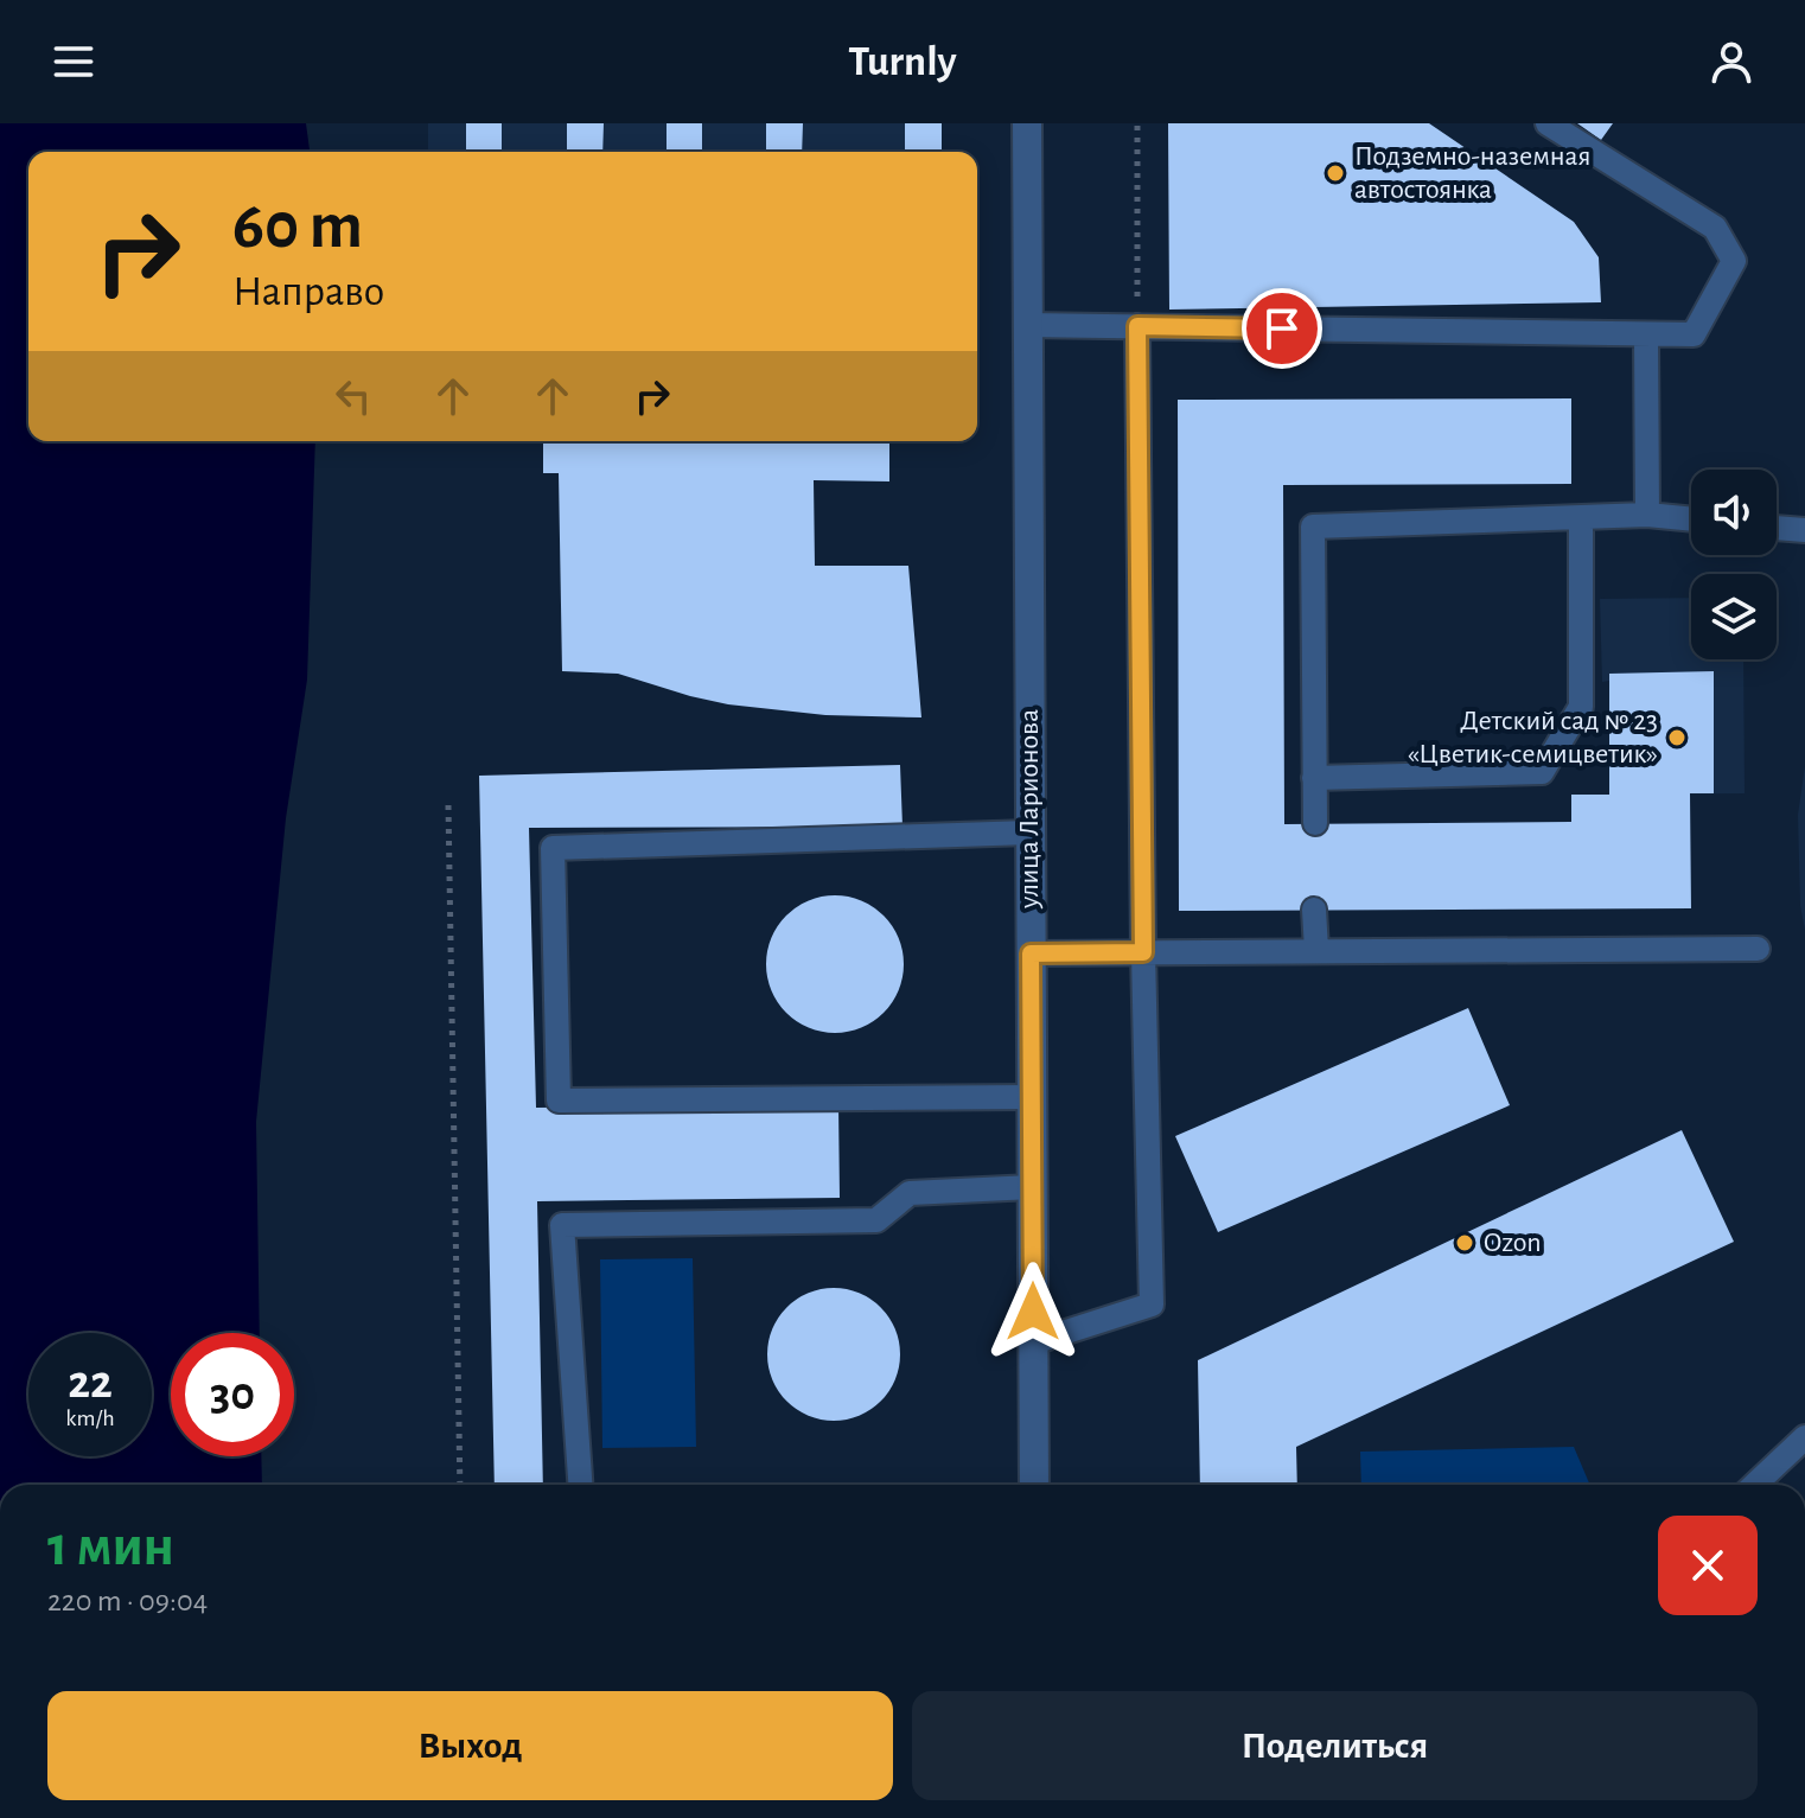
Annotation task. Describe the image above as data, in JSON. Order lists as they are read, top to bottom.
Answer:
{
  "streets": {
    "street": ["улица Ларионова"]
  },
  "places": ["Подземно-наземная автостоянка", "Детский сад № 23 «Цветик-семицветик»", "Ozon"],
  "page": {
    "header": "Turnly",
    "turn": ["60 m", "Направо"],
    "speed": "22 km/h",
    "limit": "30",
    "heading": ["1 мин", "220 m · 09:04"],
    "buttons": ["Выход", "Поделиться"]
  }
}
